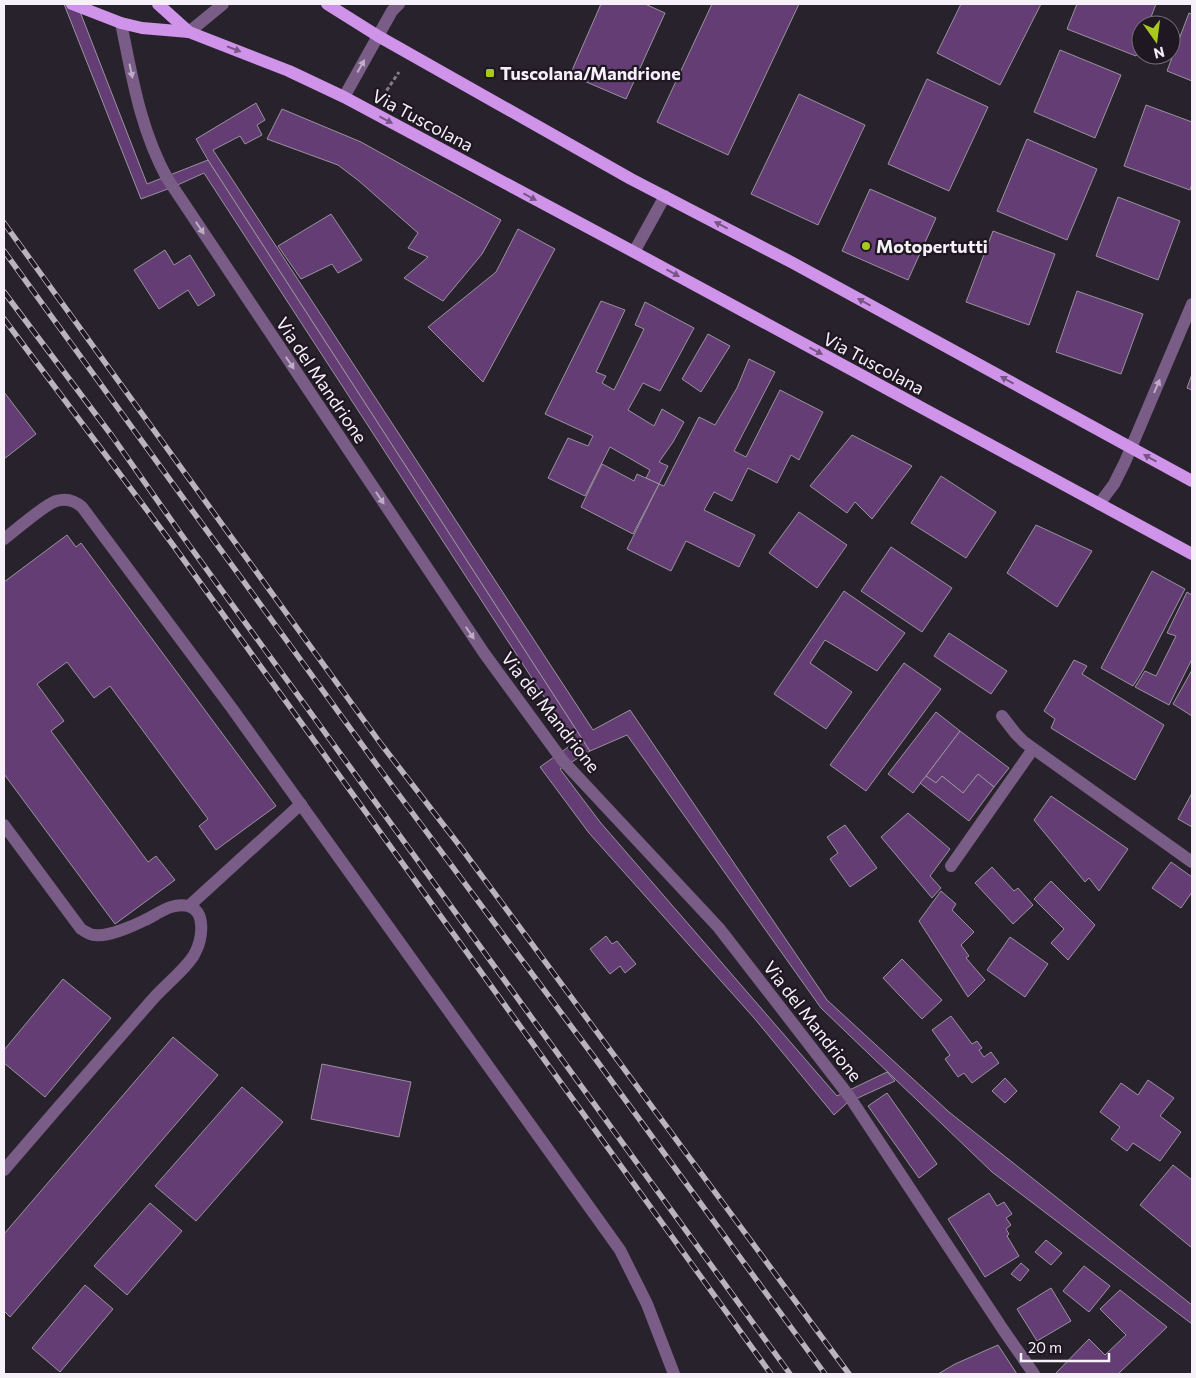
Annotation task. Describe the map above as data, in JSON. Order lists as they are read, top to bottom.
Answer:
{
  "streets": {
    "main road": ["Via Tuscolana"],
    "street": ["Via del Mandrione"]
  },
  "crossings": [
    ["Via Tuscolana", "Via del Mandrione"]
  ],
  "one_way": ["Via del Mandrione"],
  "places": {
    "transit": ["Tuscolana/Mandrione"],
    "other": ["Motopertutti"]
  },
  "scale_bar": "20 m",
  "north": "bottom"
}
